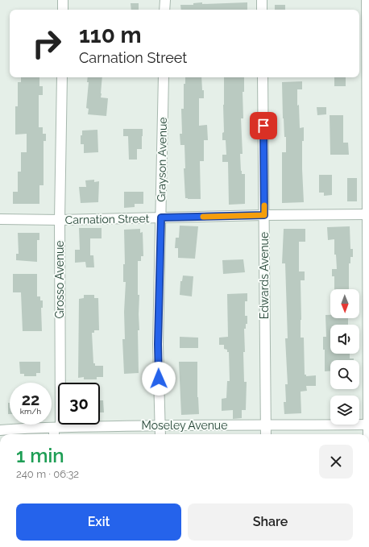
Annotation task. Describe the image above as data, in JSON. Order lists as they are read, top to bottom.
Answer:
{
  "streets": {
    "street": [
      "Grayson Avenue",
      "Carnation Street",
      "Edwards Avenue",
      "Grosso Avenue",
      "Moseley Avenue"
    ]
  },
  "crossings": [
    ["Grayson Avenue", "Carnation Street"],
    ["Grayson Avenue", "Moseley Avenue"],
    ["Carnation Street", "Edwards Avenue"],
    ["Carnation Street", "Grosso Avenue"],
    ["Edwards Avenue", "Moseley Avenue"],
    ["Grosso Avenue", "Moseley Avenue"]
  ],
  "north": "bottom",
  "page": {
    "turn": ["110 m", "Carnation Street"],
    "speed": "22 km/h",
    "limit": "30",
    "heading": ["1 min", "240 m · 06:32"],
    "buttons": ["Exit", "Share"]
  }
}
